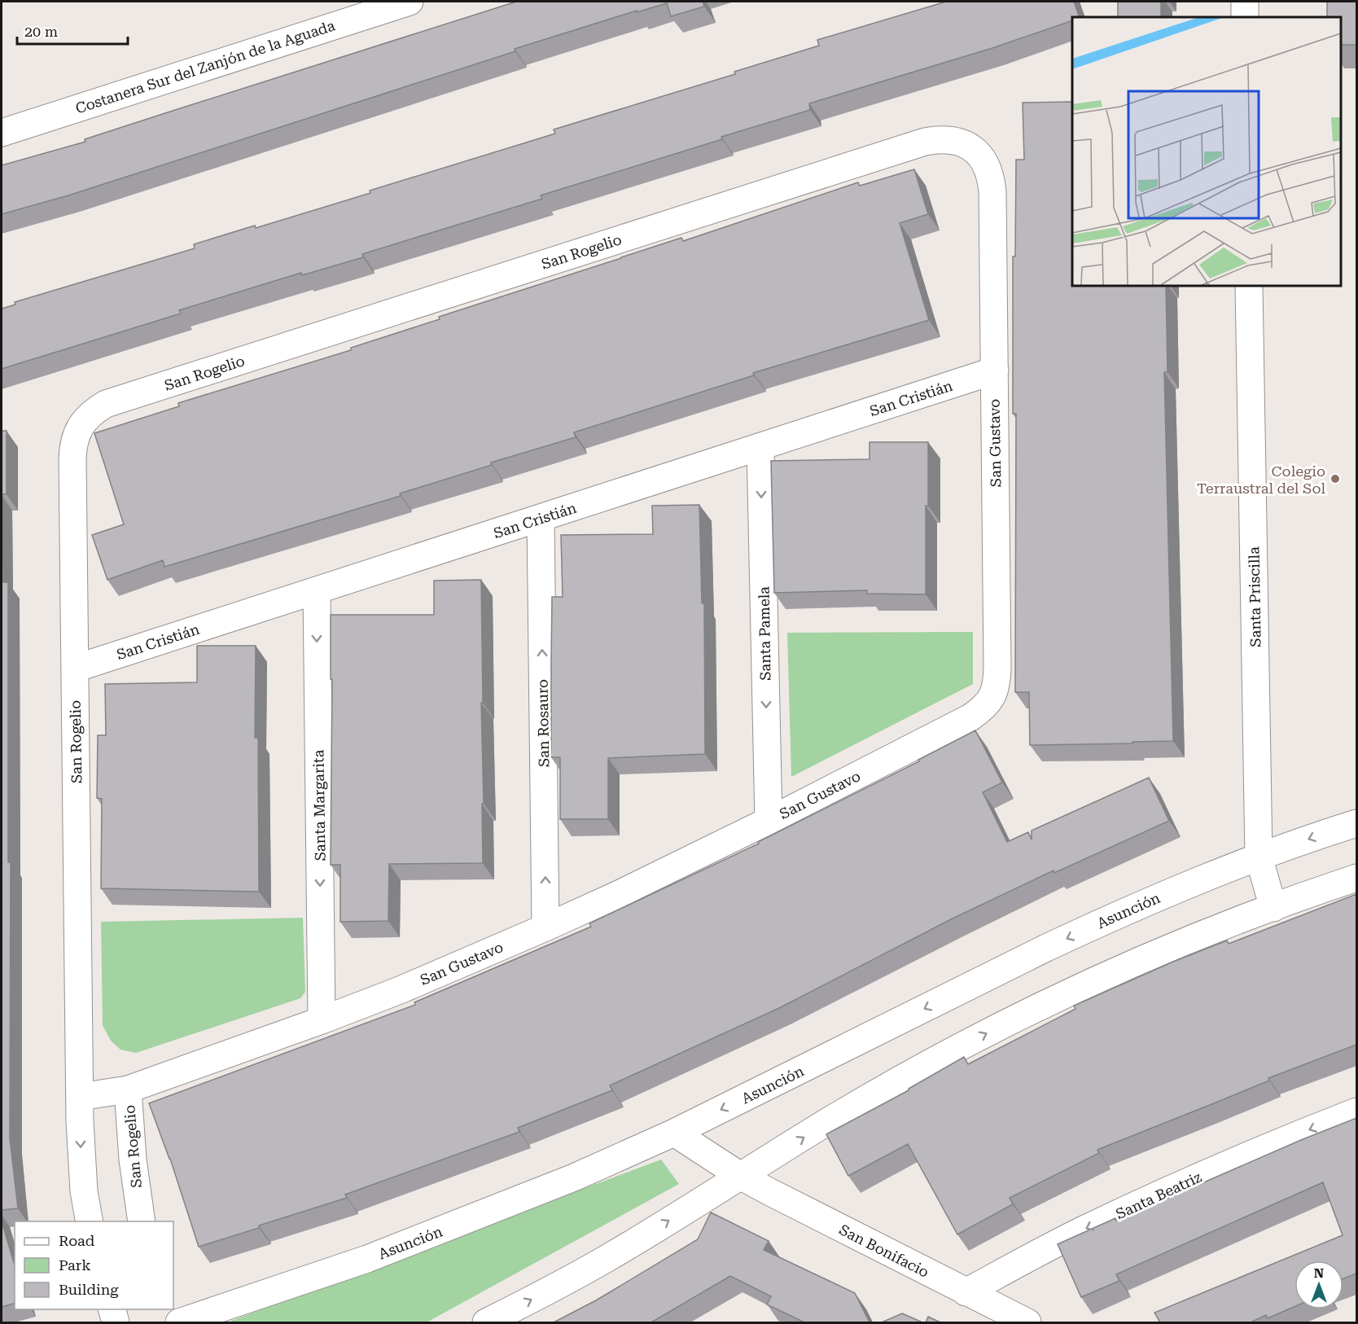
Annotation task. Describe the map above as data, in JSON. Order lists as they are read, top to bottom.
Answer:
{
  "streets": {
    "street": [
      "Costanera Sur del Zanjón de la Aguada",
      "San Rogelio",
      "San Cristián",
      "San Gustavo",
      "Santa Priscilla",
      "Santa Pamela",
      "San Rosauro",
      "Santa Margarita",
      "Asunción",
      "Santa Beatriz",
      "San Bonifacio"
    ]
  },
  "crossings": [
    ["San Rogelio", "San Cristián"],
    ["San Rogelio", "San Gustavo"],
    ["San Cristián", "San Gustavo"],
    ["San Cristián", "Santa Pamela"],
    ["San Cristián", "San Rosauro"],
    ["San Cristián", "Santa Margarita"],
    ["San Gustavo", "Santa Pamela"],
    ["San Gustavo", "San Rosauro"],
    ["San Gustavo", "Santa Margarita"],
    ["Santa Priscilla", "Asunción"],
    ["Asunción", "San Bonifacio"],
    ["Santa Beatriz", "San Bonifacio"]
  ],
  "one_way": ["Santa Pamela", "San Rosauro", "Santa Margarita"],
  "places": ["Colegio Terraustral del Sol"],
  "legend": ["Road", "Park", "Building"],
  "scale_bar": "20 m",
  "north": "top"
}
